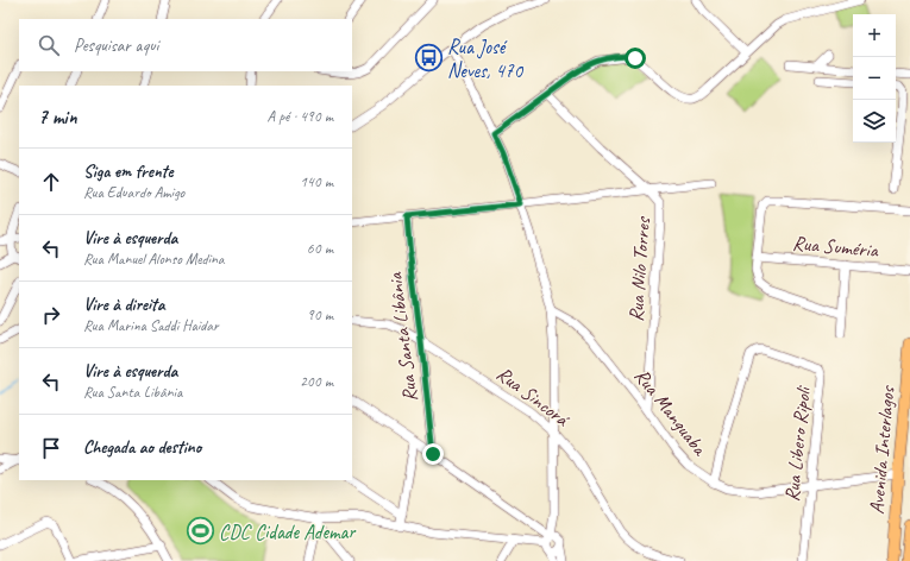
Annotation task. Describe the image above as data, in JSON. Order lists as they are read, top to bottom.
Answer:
{
  "streets": {
    "main road": ["Avenida Interlagos"],
    "street": [
      "Rua Suméria",
      "Rua Nilo Torres",
      "Rua Santa Libânia",
      "Rua Sincorá",
      "Rua Manguaba",
      "Rua Libero Ripoli"
    ]
  },
  "crossings": [
    ["Rua Nilo Torres", "Rua Manguaba"],
    ["Rua Santa Libânia", "Rua Sincorá"],
    ["Rua Manguaba", "Rua Libero Ripoli"],
    ["Rua Manguaba", "Avenida Interlagos"]
  ],
  "places": {
    "bus stop": ["Rua José Neves, 470"],
    "sports": ["CDC Cidade Ademar"]
  },
  "page": {
    "map_buttons": ["+", "−"],
    "search": "Pesquisar aqui",
    "heading": ["7 min", "A pé · 490 m"],
    "list": [
      ["Siga em frente", "Rua Eduardo Amigo", "140 m"],
      ["Vire à esquerda", "Rua Manuel Alonso Medina", "60 m"],
      ["Vire à direita", "Rua Marina Saddi Haidar", "90 m"],
      ["Vire à esquerda", "Rua Santa Libânia", "200 m"],
      "Chegada ao destino"
    ]
  }
}
